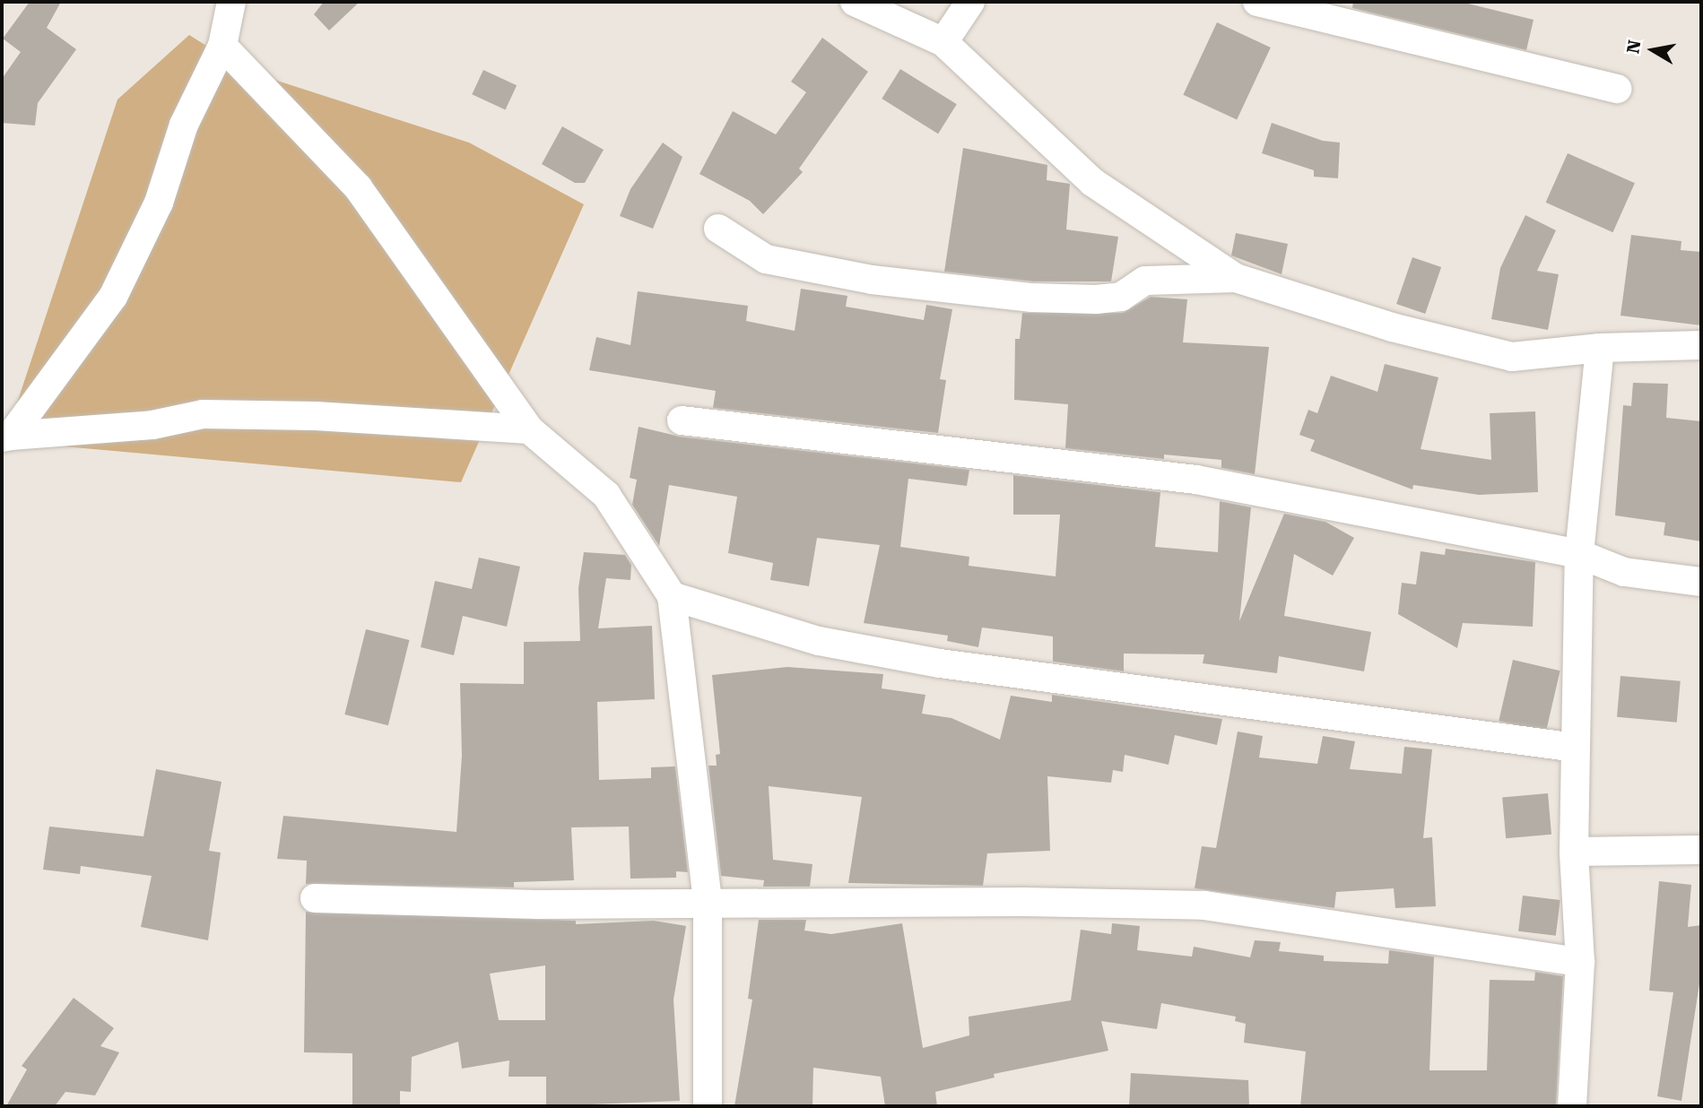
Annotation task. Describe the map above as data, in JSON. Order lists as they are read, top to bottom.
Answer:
{
  "north": "left"
}
